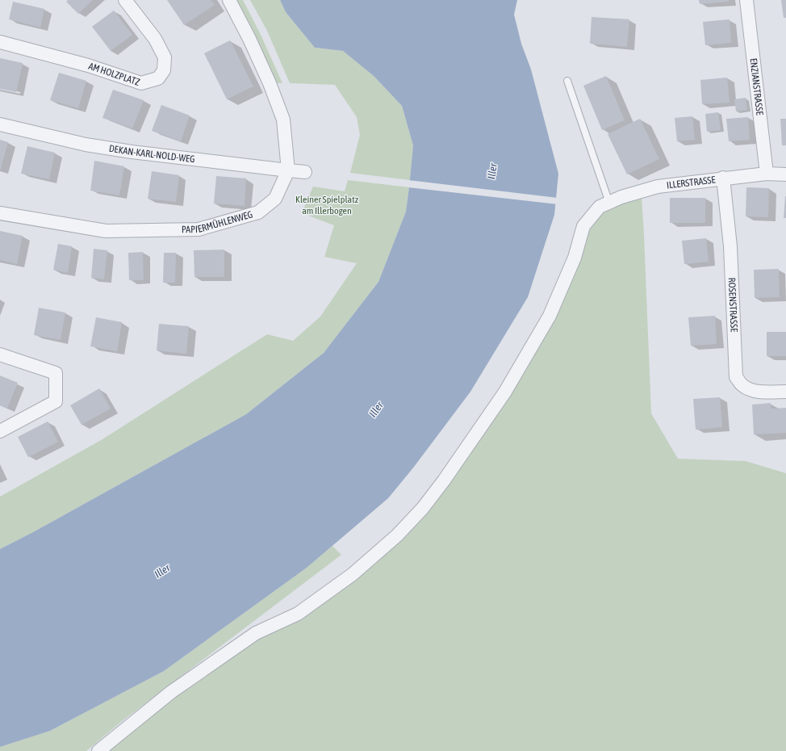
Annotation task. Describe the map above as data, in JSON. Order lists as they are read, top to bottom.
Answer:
{
  "streets": {
    "street": [
      "AM HOLZPLATZ",
      "ENZIANSTRASSE",
      "DEKAN-KARL-NOLD-WEG",
      "ILLERSTRASSE",
      "PAPIERMÜHLENWEG",
      "ROSENSTRASSE"
    ]
  },
  "crossings": [
    ["ENZIANSTRASSE", "ILLERSTRASSE"],
    ["DEKAN-KARL-NOLD-WEG", "PAPIERMÜHLENWEG"],
    ["ILLERSTRASSE", "ROSENSTRASSE"]
  ],
  "water": ["Iller"],
  "parks": ["Kleiner Spielplatz am Illerbogen"]
}
